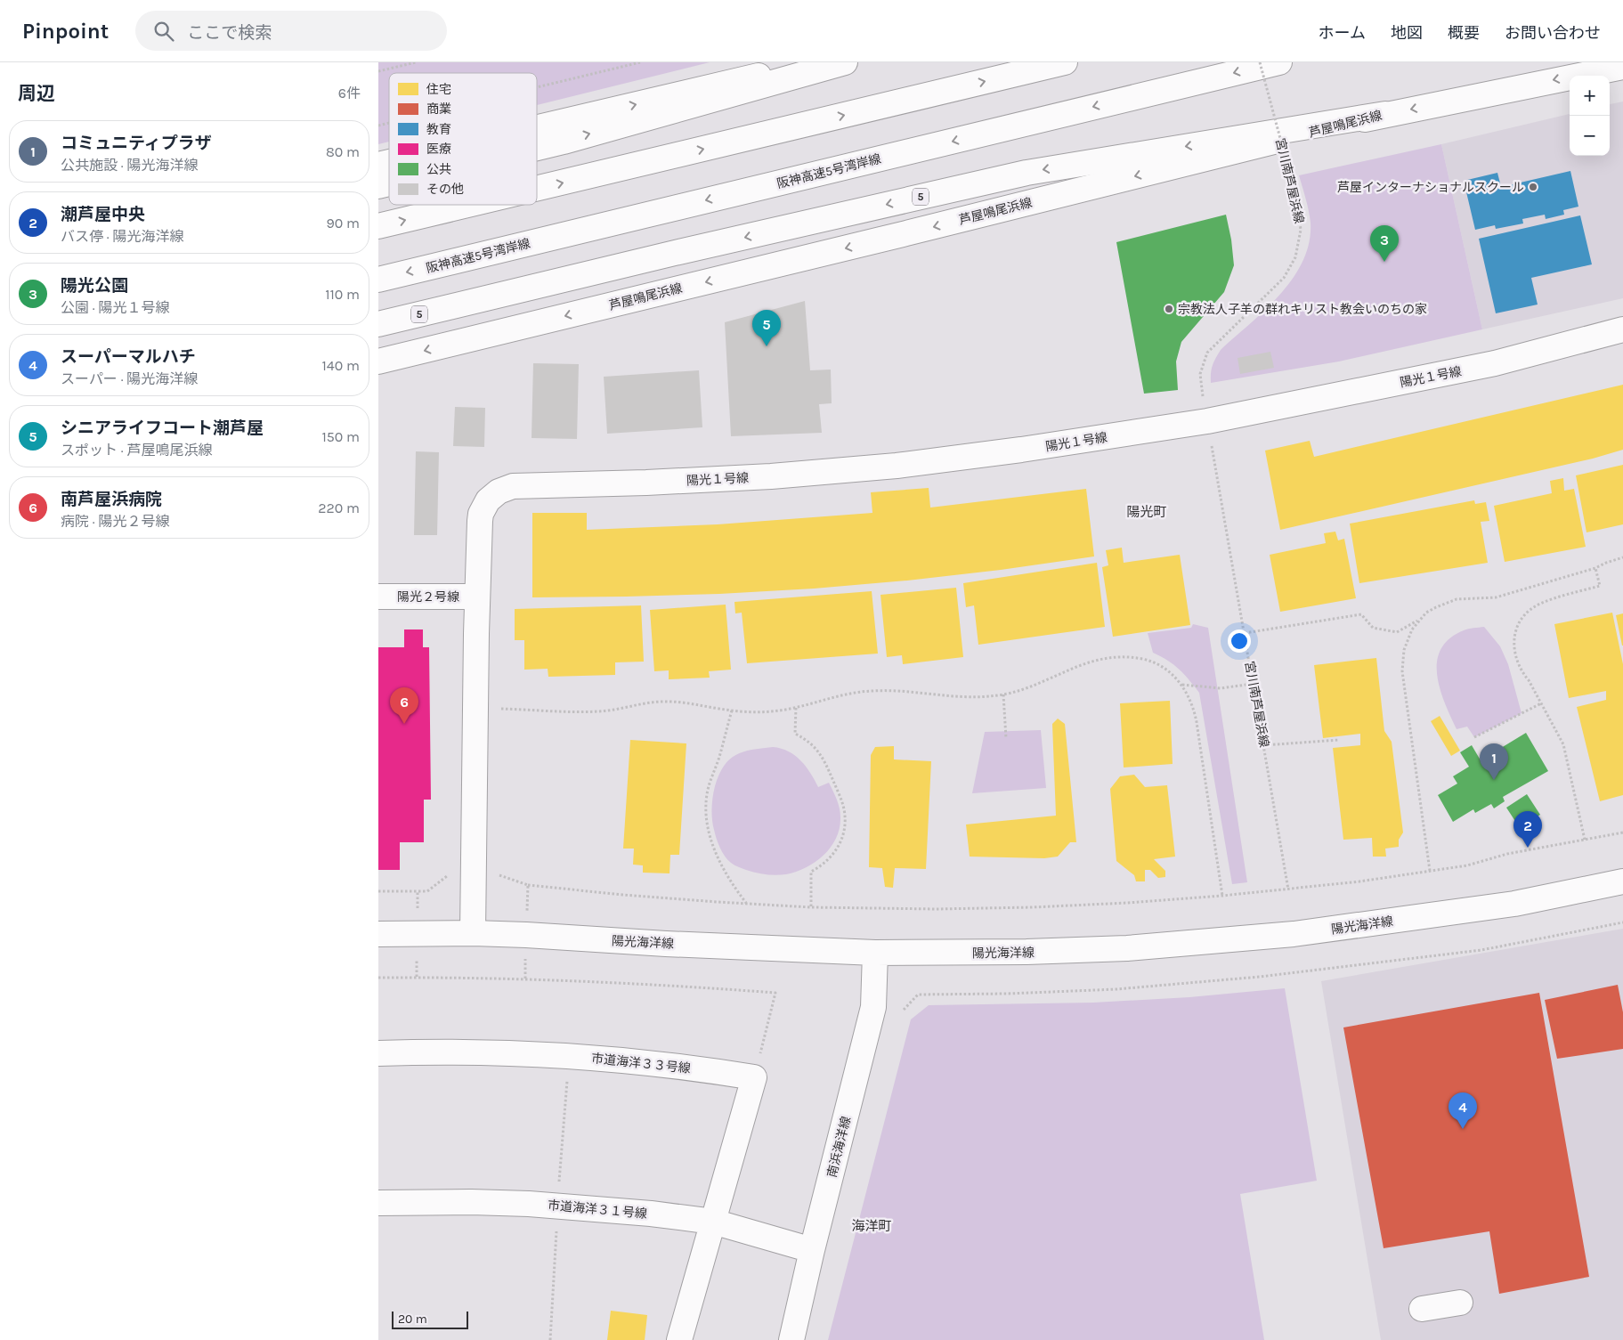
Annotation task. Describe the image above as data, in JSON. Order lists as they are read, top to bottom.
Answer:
{
  "streets": {
    "main road": [
      "芦屋鳴尾浜線",
      "阪神高速5号湾岸線",
      "5",
      "陽光１号線",
      "陽光２号線",
      "陽光海洋線",
      "市道海洋３３号線",
      "南浜海洋線",
      "市道海洋３１号線"
    ],
    "path": ["宮川南芦屋浜線"]
  },
  "crossings": [
    ["芦屋鳴尾浜線", "5"],
    ["陽光１号線", "陽光２号線"],
    ["陽光１号線", "陽光海洋線"],
    ["陽光海洋線", "南浜海洋線"],
    ["南浜海洋線", "市道海洋３１号線"]
  ],
  "districts": ["陽光町", "海洋町"],
  "places": ["芦屋インターナショナルスクール", "宗教法人子羊の群れキリスト教会いのちの家"],
  "legend": [
    "住宅",
    "商業",
    "教育",
    "医療",
    "公共",
    "その他"
  ],
  "scale_bar": "20 m",
  "page": {
    "header": "Pinpoint",
    "search": "ここで検索",
    "nav": [
      "ホーム",
      "地図",
      "概要",
      "お問い合わせ"
    ],
    "heading": ["周辺", "6件"],
    "map_buttons": ["+", "−"],
    "list": [
      {
        "mark": "1",
        "name": "コミュニティプラザ",
        "note": "公共施設 · 陽光海洋線",
        "value": "80 m"
      },
      {
        "mark": "2",
        "name": "潮芦屋中央",
        "note": "バス停 · 陽光海洋線",
        "value": "90 m"
      },
      {
        "mark": "3",
        "name": "陽光公園",
        "note": "公園 · 陽光１号線",
        "value": "110 m"
      },
      {
        "mark": "4",
        "name": "スーパーマルハチ",
        "note": "スーパー · 陽光海洋線",
        "value": "140 m"
      },
      {
        "mark": "5",
        "name": "シニアライフコート潮芦屋",
        "note": "スポット · 芦屋鳴尾浜線",
        "value": "150 m"
      },
      {
        "mark": "6",
        "name": "南芦屋浜病院",
        "note": "病院 · 陽光２号線",
        "value": "220 m"
      }
    ],
    "pins": [
      "3",
      "5",
      "6",
      "1",
      "2",
      "4"
    ],
    "scale": "20 m"
  }
}
